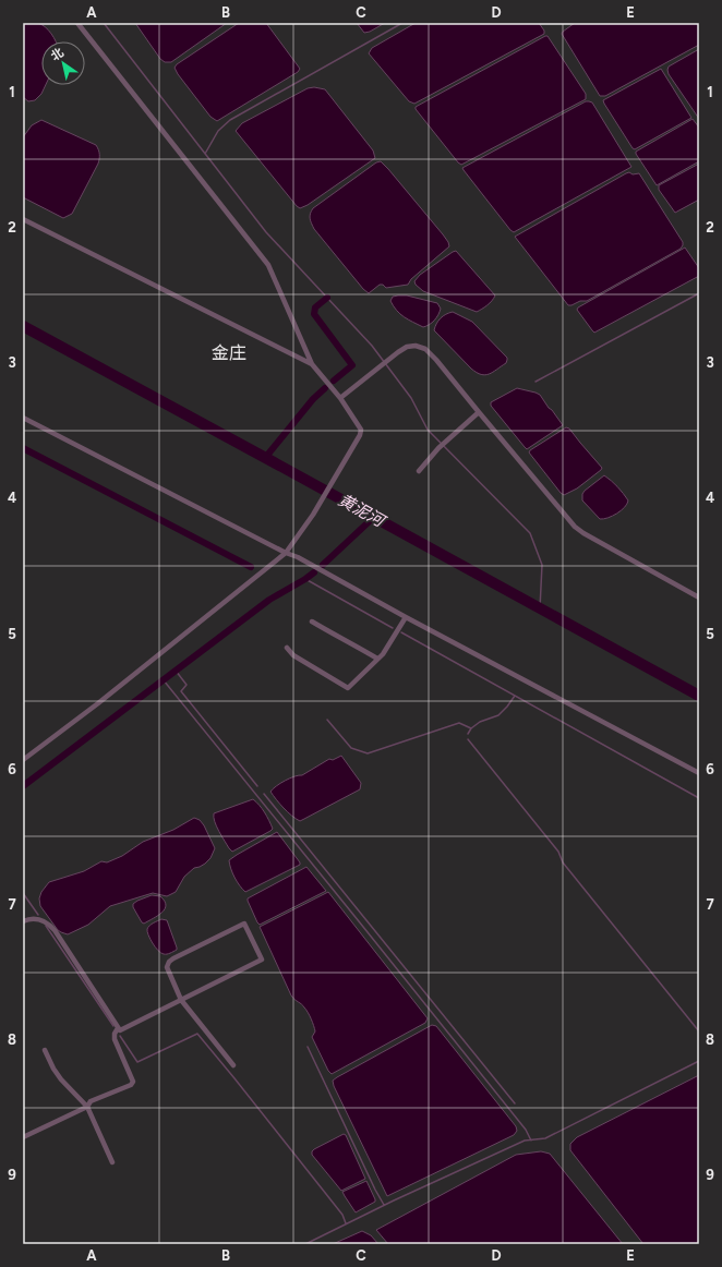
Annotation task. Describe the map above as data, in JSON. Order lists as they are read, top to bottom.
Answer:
{
  "districts": ["金庄"],
  "water": ["黄泥河"],
  "north": "top left",
  "grid": {
    "columns": [
      "A",
      "B",
      "C",
      "D",
      "E"
    ],
    "rows": [
      "1",
      "2",
      "3",
      "4",
      "5",
      "6",
      "7",
      "8",
      "9"
    ]
  }
}
